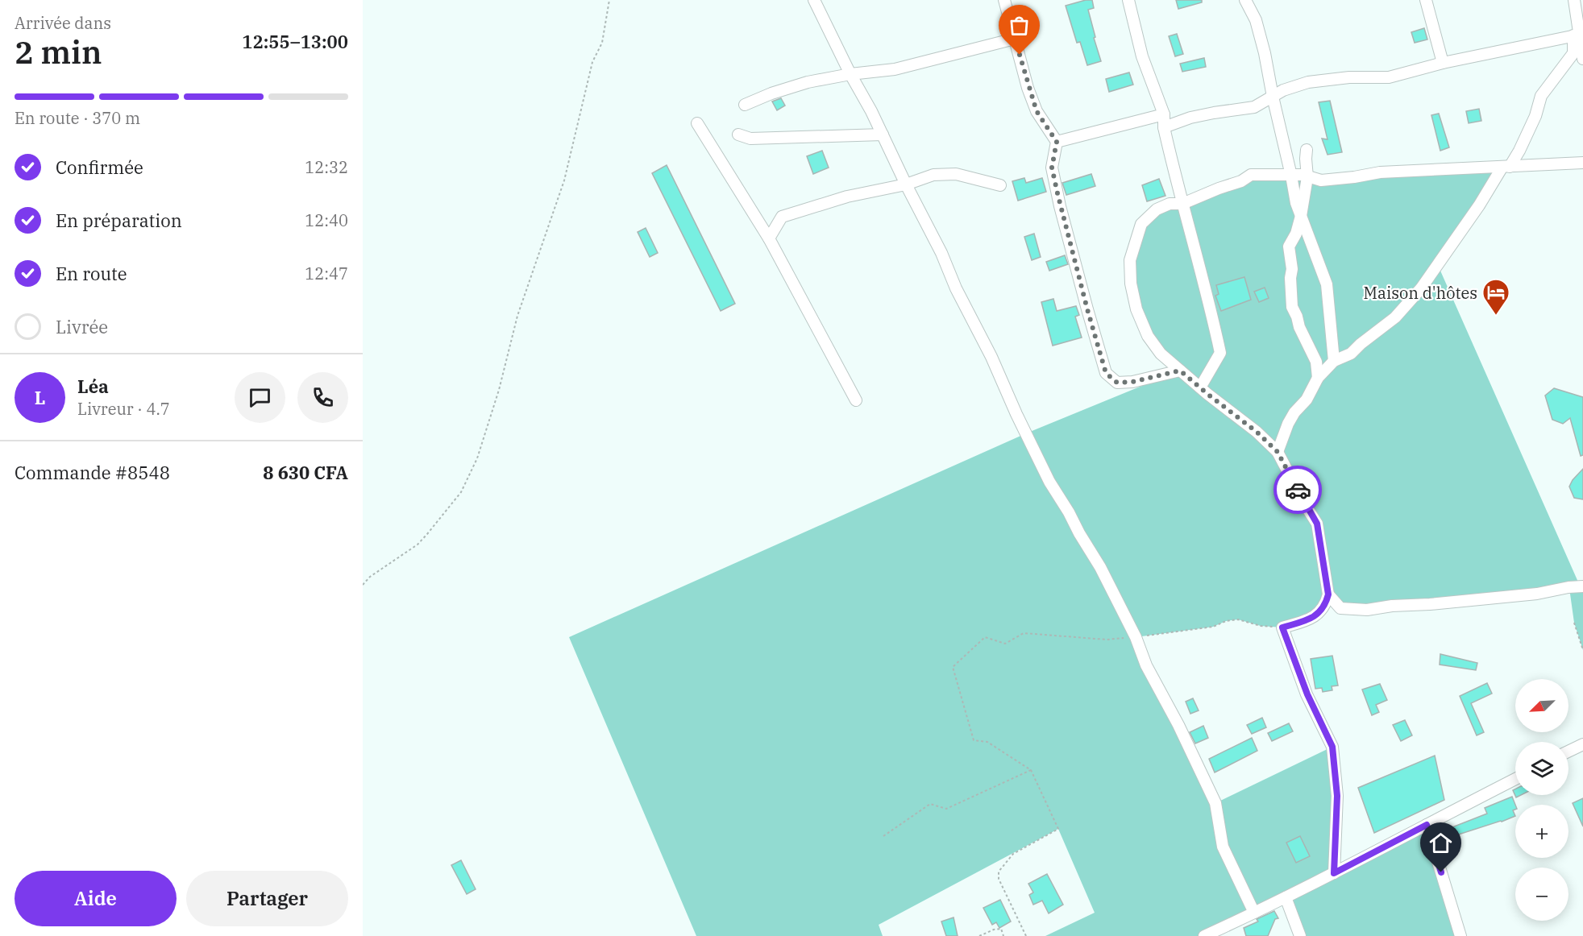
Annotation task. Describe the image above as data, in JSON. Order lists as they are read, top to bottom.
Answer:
{
  "places": {
    "hotel": ["Maison d'hôtes"]
  },
  "north": "bottom left",
  "page": {
    "heading": ["2 min", "Arrivée dans", "12:55–13:00"],
    "panel": [
      "Léa",
      "Livreur · 4.7",
      "Commande #8548",
      "8 630 CFA"
    ],
    "bar": "En route · 370 m",
    "list": [
      ["Confirmée", "12:32"],
      ["En préparation", "12:40"],
      ["En route", "12:47"],
      "Livrée"
    ],
    "round": "L",
    "map_buttons": ["+", "−"],
    "buttons": ["Aide", "Partager"]
  }
}
